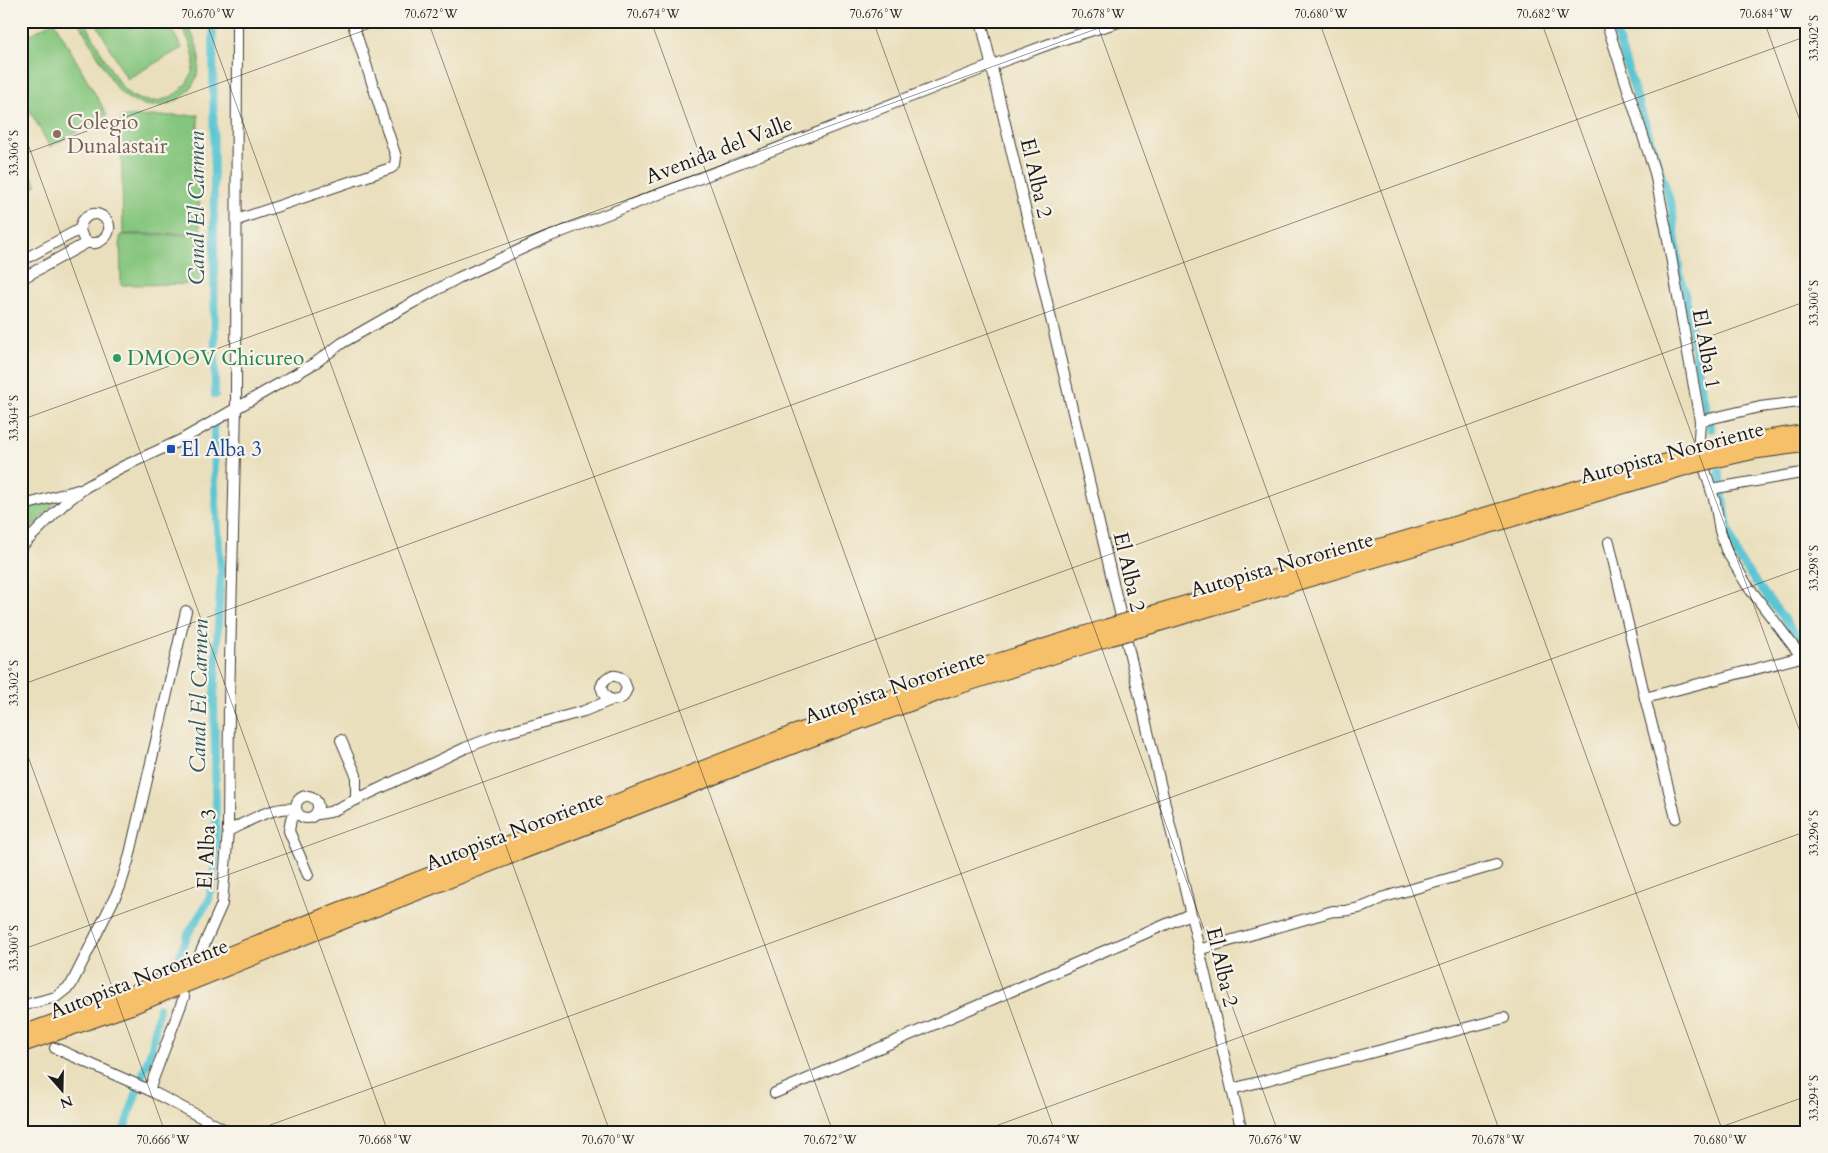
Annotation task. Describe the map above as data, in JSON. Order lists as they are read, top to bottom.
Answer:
{
  "streets": {
    "highway": ["Autopista Nororiente"],
    "street": [
      "Avenida del Valle",
      "El Alba 2",
      "El Alba 1",
      "El Alba 3"
    ]
  },
  "crossings": [
    ["Avenida del Valle", "El Alba 2"],
    ["Avenida del Valle", "El Alba 3"]
  ],
  "water": ["Canal El Carmen"],
  "places": {
    "other": ["Colegio Dunalastair", "DMOOV Chicureo"],
    "transit": ["El Alba 3"]
  },
  "north": "bottom",
  "coordinates": [
    "70.670°W",
    "70.672°W",
    "70.674°W",
    "70.676°W",
    "70.678°W",
    "70.680°W",
    "70.682°W",
    "70.684°W",
    "33.302°S",
    "33.306°S",
    "33.300°S",
    "33.304°S",
    "33.298°S",
    "33.296°S",
    "33.294°S",
    "70.666°W",
    "70.668°W"
  ]
}
